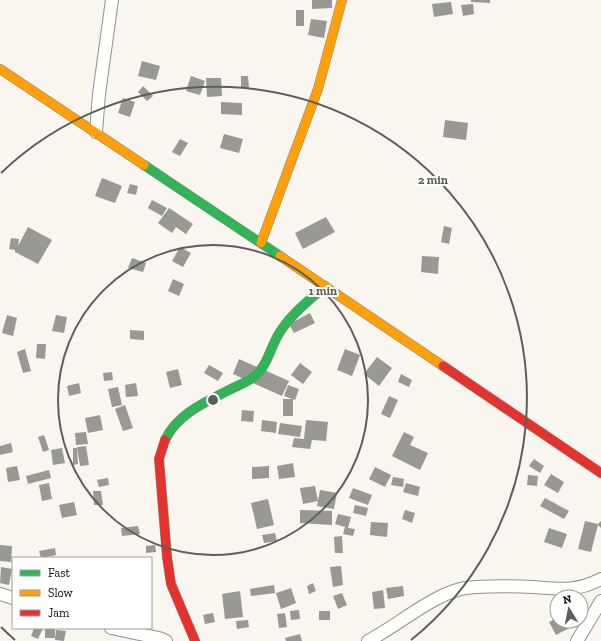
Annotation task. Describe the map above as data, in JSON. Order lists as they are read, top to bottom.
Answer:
{
  "legend": ["Fast", "Slow", "Jam"],
  "north": "top",
  "rings": ["2 min", "1 min"]
}
